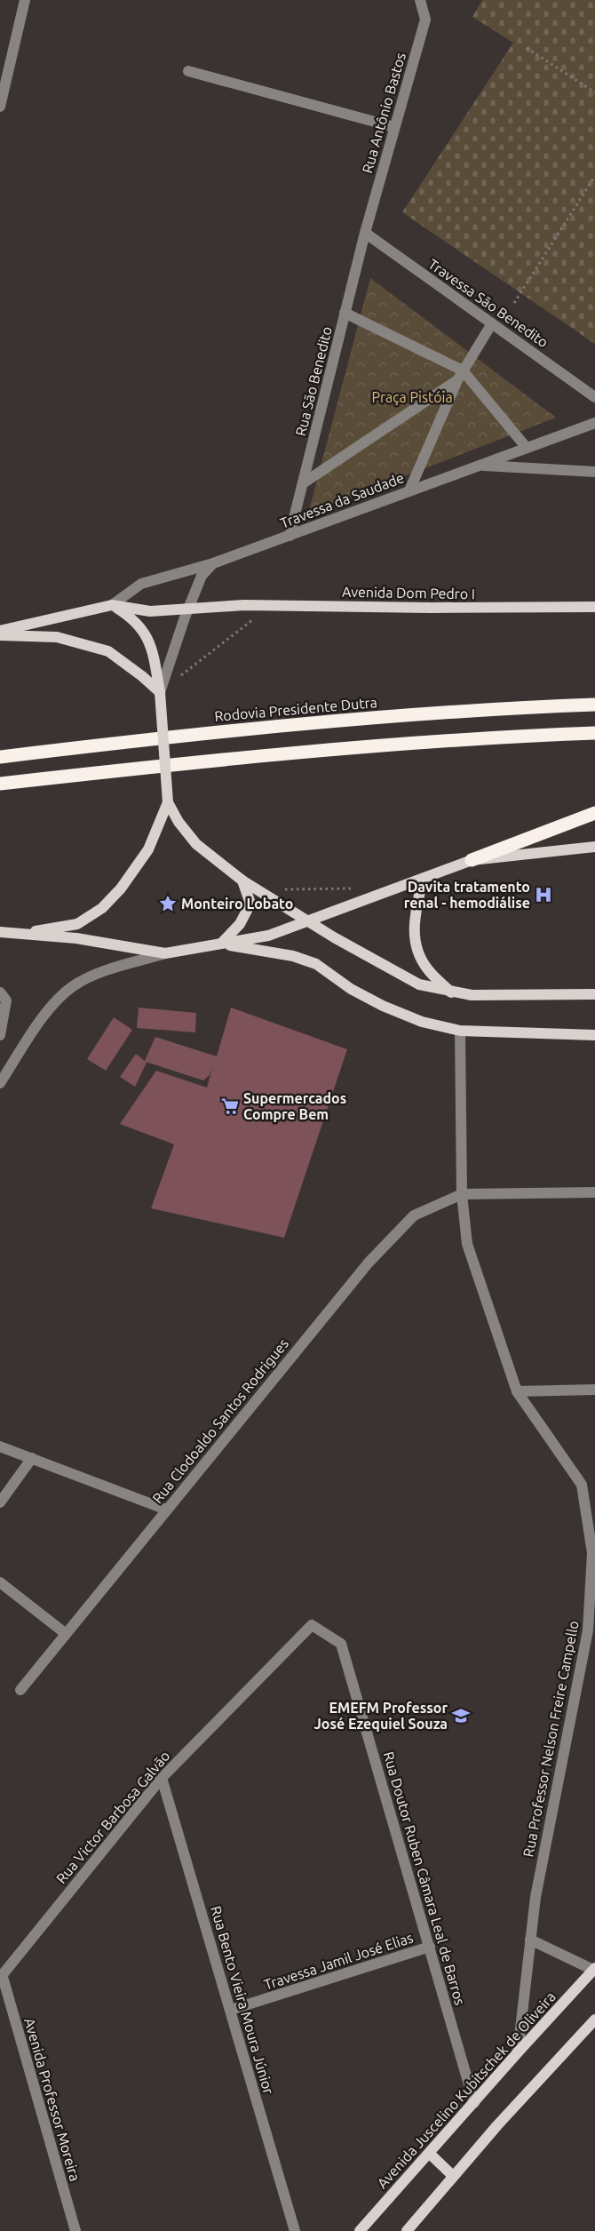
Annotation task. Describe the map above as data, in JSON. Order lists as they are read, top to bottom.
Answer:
{
  "streets": {
    "highway": ["Rodovia Presidente Dutra"],
    "main road": ["Avenida Dom Pedro I", "Avenida Juscelino Kubitschek de Oliveira"],
    "street": [
      "Rua Antônio Bastos",
      "Travessa São Benedito",
      "Rua São Benedito",
      "Travessa da Saudade",
      "Rua Clodoaldo Santos Rodrigues",
      "Rua Professor Nelson Freire Campello",
      "Rua Victor Barbosa Galvão",
      "Rua Doutor Ruben Câmara Leal de Barros",
      "Travessa Jamil José Elias",
      "Rua Bento Vieira Moura Júnior",
      "Avenida Professor Moreira"
    ]
  },
  "crossings": [
    ["Rua Antônio Bastos", "Travessa São Benedito"],
    ["Rua Antônio Bastos", "Rua São Benedito"],
    ["Travessa São Benedito", "Rua São Benedito"],
    ["Rua São Benedito", "Travessa da Saudade"],
    ["Travessa da Saudade", "Avenida Dom Pedro I"],
    ["Rua Clodoaldo Santos Rodrigues", "Rua Professor Nelson Freire Campello"],
    ["Rua Professor Nelson Freire Campello", "Avenida Juscelino Kubitschek de Oliveira"],
    ["Rua Victor Barbosa Galvão", "Rua Doutor Ruben Câmara Leal de Barros"],
    ["Rua Victor Barbosa Galvão", "Rua Bento Vieira Moura Júnior"],
    ["Rua Victor Barbosa Galvão", "Avenida Professor Moreira"],
    ["Rua Doutor Ruben Câmara Leal de Barros", "Travessa Jamil José Elias"],
    ["Rua Doutor Ruben Câmara Leal de Barros", "Avenida Juscelino Kubitschek de Oliveira"],
    ["Travessa Jamil José Elias", "Rua Bento Vieira Moura Júnior"]
  ],
  "parks": ["Praça Pistóia"],
  "places": {
    "hospital": ["Davita tratamento renal - hemodiálise"],
    "place": ["Monteiro Lobato"],
    "supermarket": ["Supermercados Compre Bem"],
    "school or university": ["EMEFM Professor José Ezequiel Souza"]
  }
}
